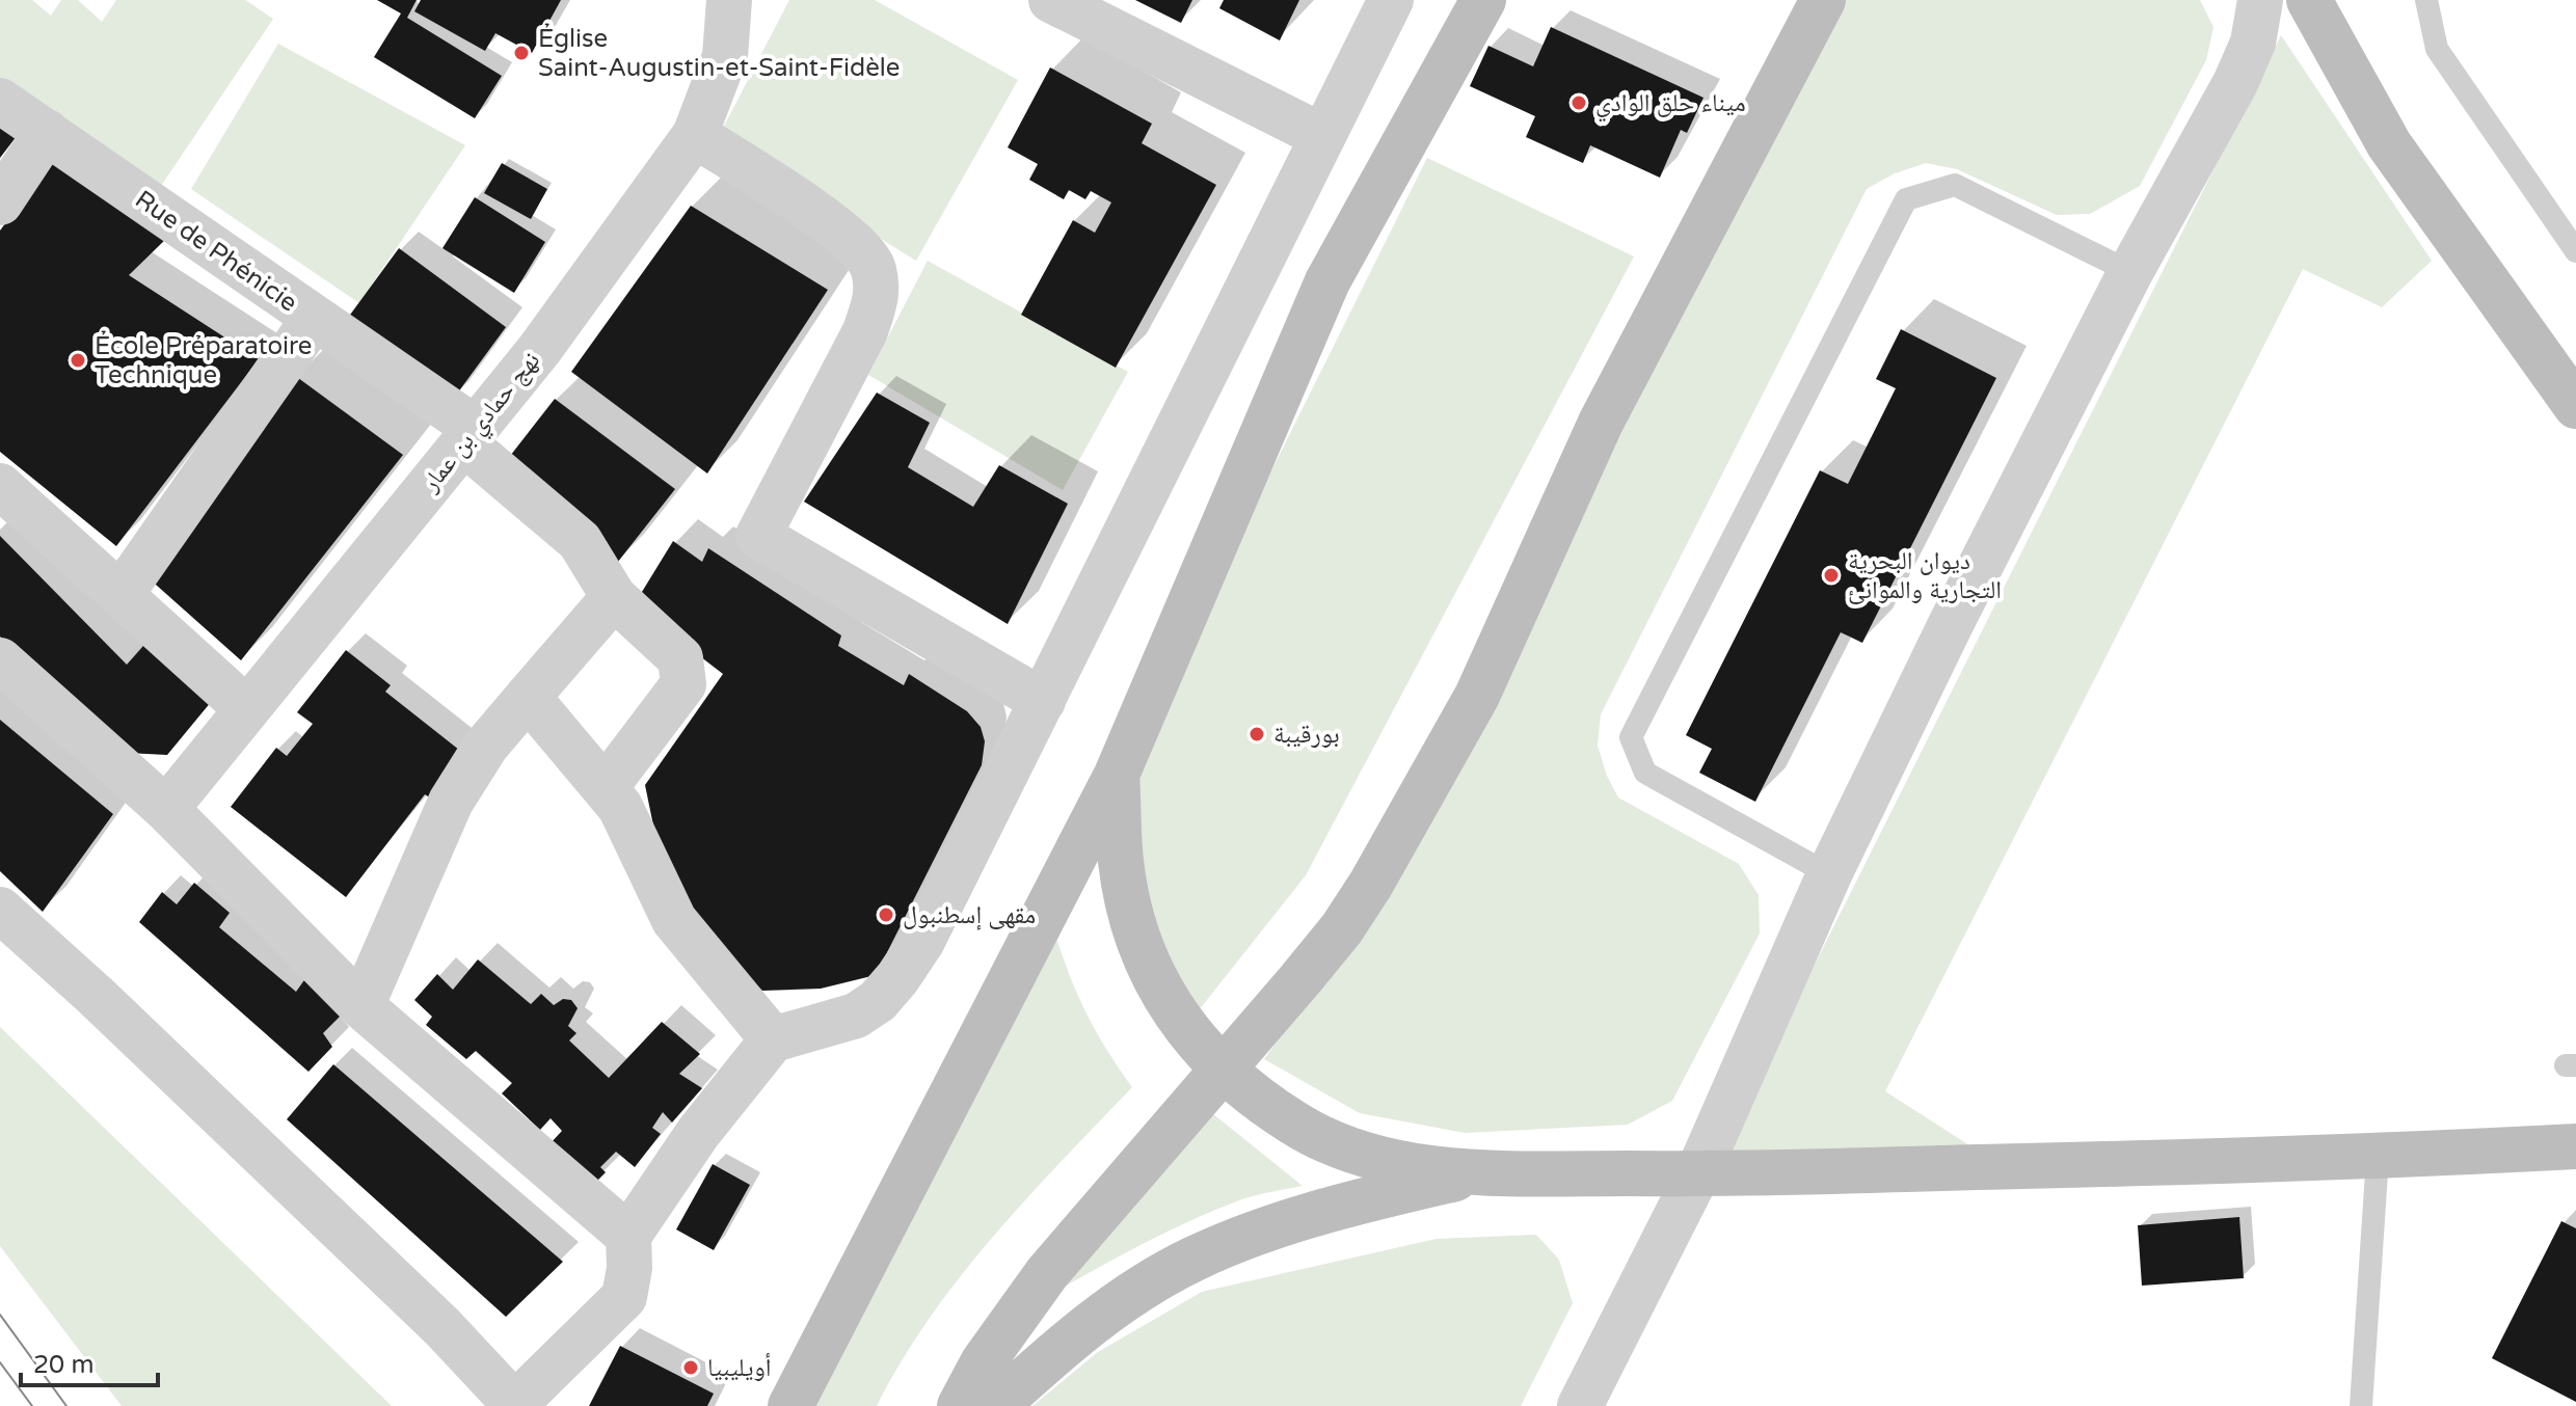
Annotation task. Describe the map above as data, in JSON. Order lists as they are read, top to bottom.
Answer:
{
  "streets": {
    "street": ["Rue de Phénicie", "نهج حمادي بن عمار"]
  },
  "crossings": [
    ["Rue de Phénicie", "نهج حمادي بن عمار"]
  ],
  "places": [
    "Église Saint-Augustin-et-Saint-Fidèle",
    "ميناء حلق الوادي",
    "École Préparatoire Technique",
    "ديوان البحرية التجارية والموانئ",
    "بورقيبة",
    "مقهى إسطنبول",
    "أويليبيا"
  ],
  "scale_bar": "20 m"
}
